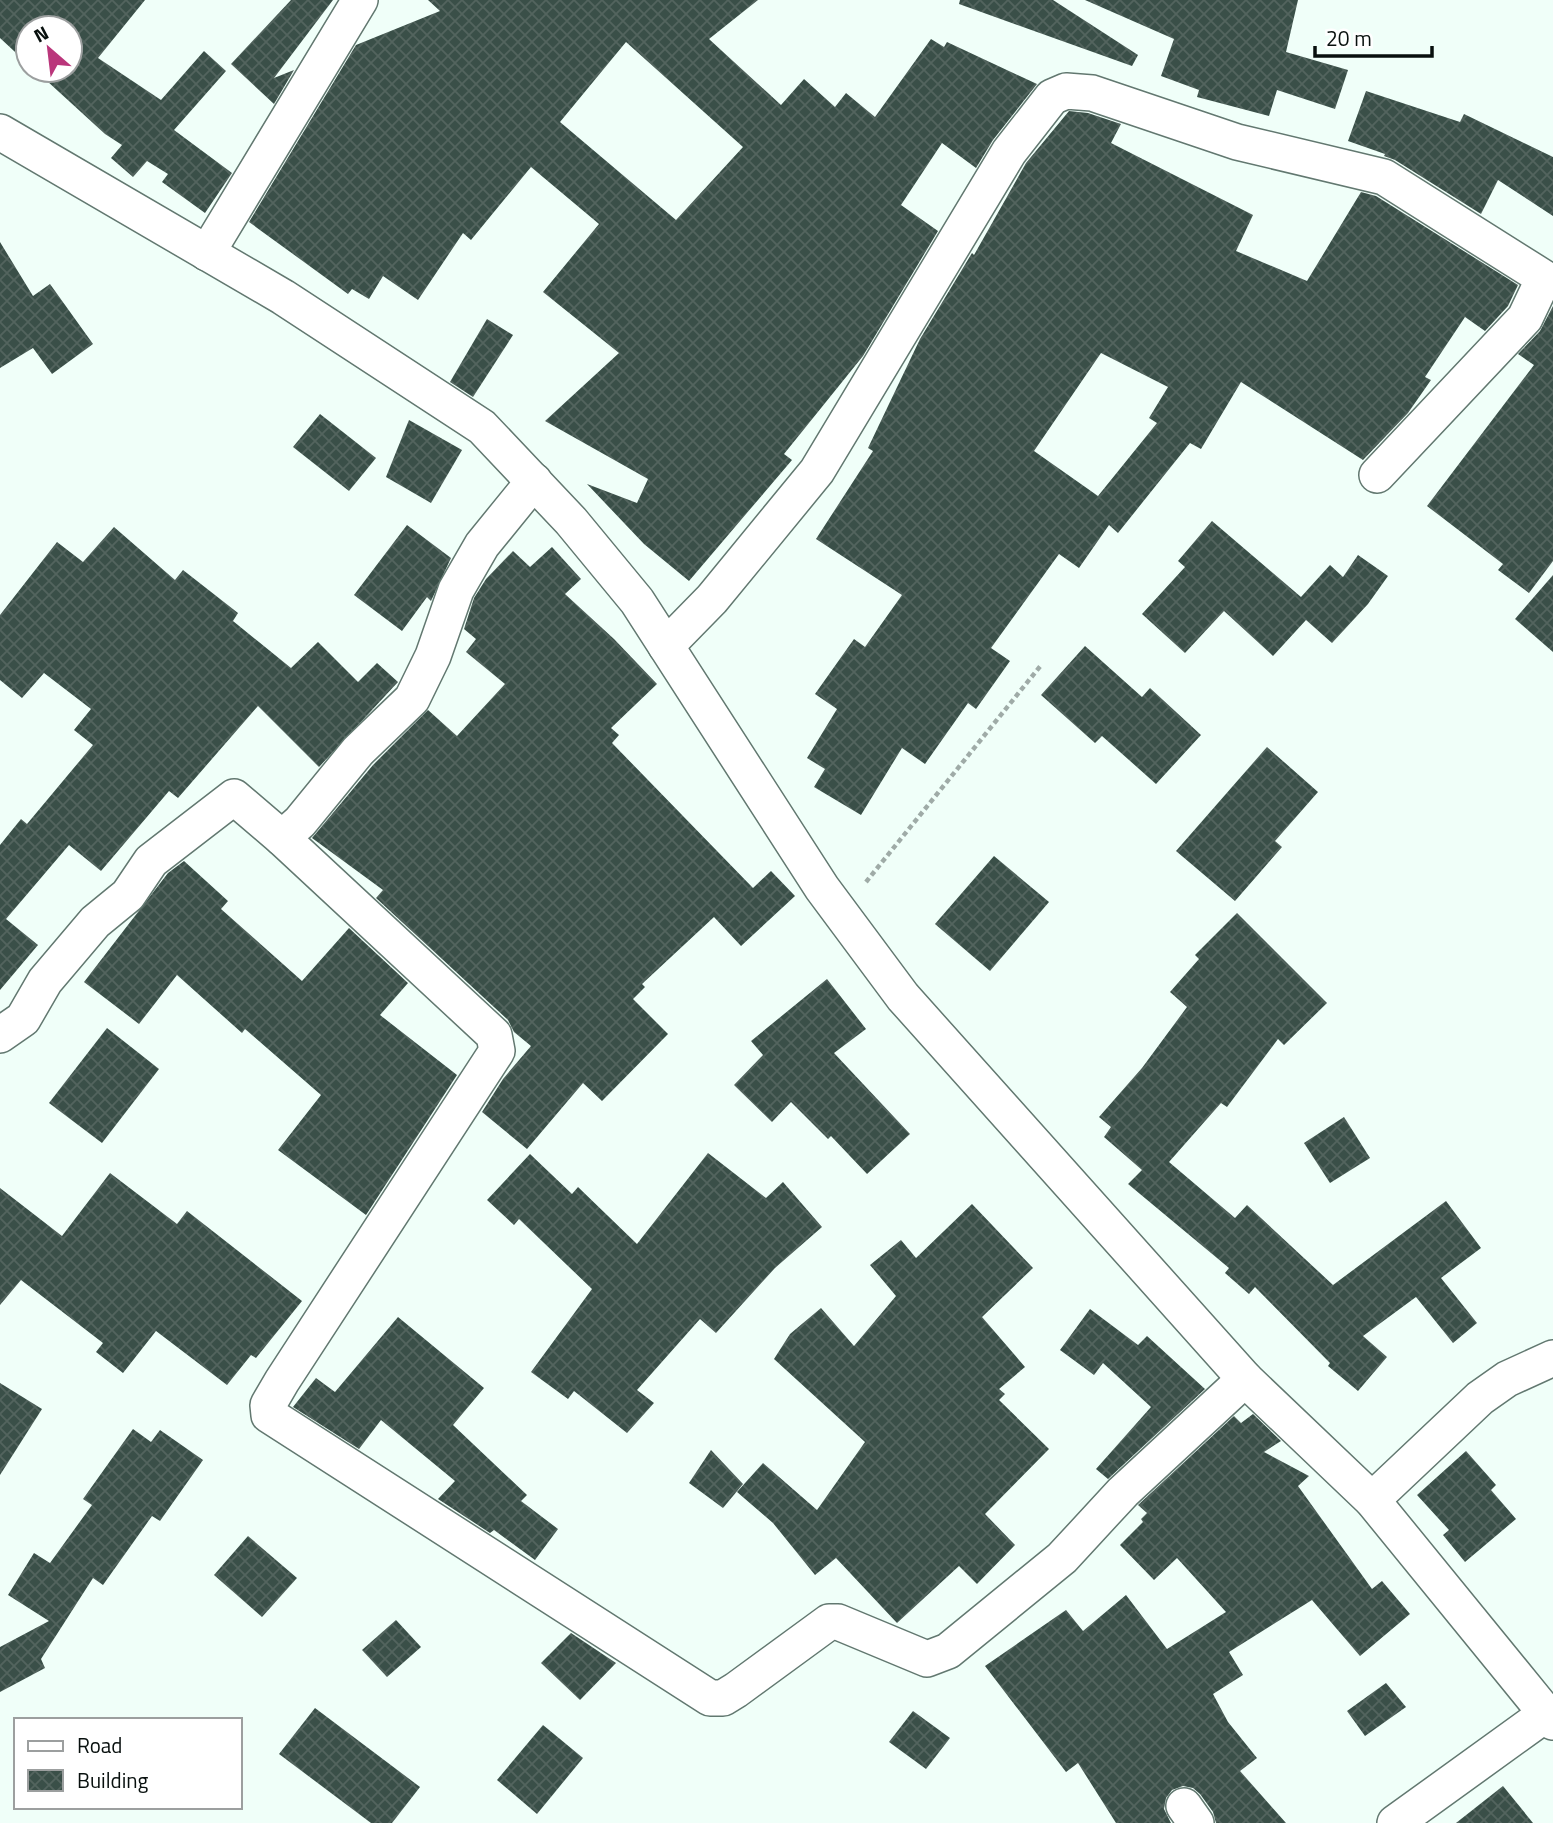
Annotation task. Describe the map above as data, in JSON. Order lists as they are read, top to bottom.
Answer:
{
  "legend": ["Road", "Building"],
  "scale_bar": "20 m",
  "north": "top left"
}
